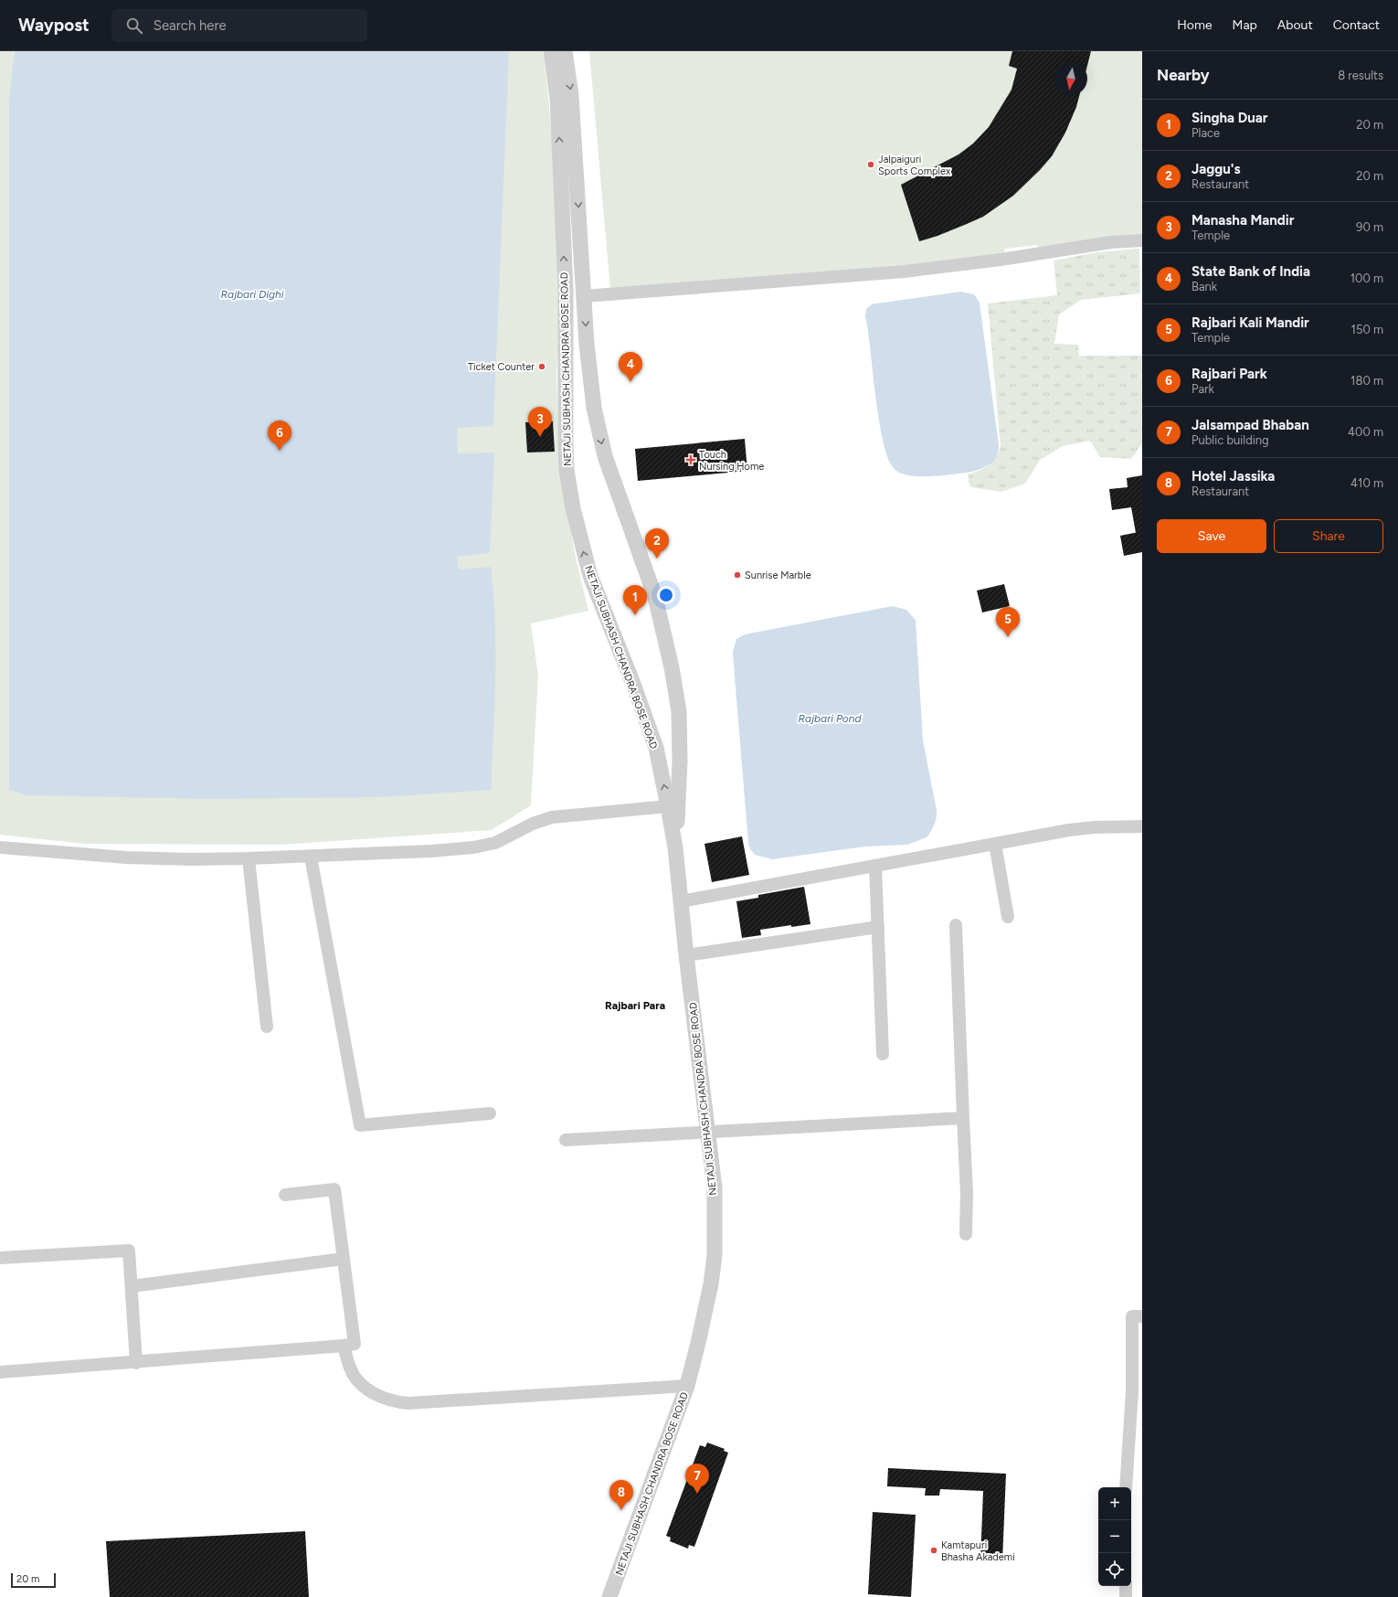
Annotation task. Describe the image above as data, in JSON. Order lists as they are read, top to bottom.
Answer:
{
  "streets": {
    "street": ["NETAJI SUBHASH CHANDRA BOSE ROAD"]
  },
  "districts": ["Rajbari Para"],
  "water": ["Rajbari Dighi", "Rajbari Pond"],
  "places": {
    "other": [
      "Jalpaiguri Sports Complex",
      "Ticket Counter",
      "Sunrise Marble",
      "Kamtapuri Bhasha Akademi"
    ],
    "health": ["Touch Nursing Home"]
  },
  "scale_bar": "20 m",
  "north": "bottom",
  "page": {
    "header": "Waypost",
    "search": "Search here",
    "nav": [
      "Home",
      "Map",
      "About",
      "Contact"
    ],
    "heading": ["Nearby", "8 results"],
    "list": [
      {
        "mark": "1",
        "name": "Singha Duar",
        "note": "Place",
        "value": "20 m"
      },
      {
        "mark": "2",
        "name": "Jaggu's",
        "note": "Restaurant",
        "value": "20 m"
      },
      {
        "mark": "3",
        "name": "Manasha Mandir",
        "note": "Temple",
        "value": "90 m"
      },
      {
        "mark": "4",
        "name": "State Bank of India",
        "note": "Bank",
        "value": "100 m"
      },
      {
        "mark": "5",
        "name": "Rajbari Kali Mandir",
        "note": "Temple",
        "value": "150 m"
      },
      {
        "mark": "6",
        "name": "Rajbari Park",
        "note": "Park",
        "value": "180 m"
      },
      {
        "mark": "7",
        "name": "Jalsampad Bhaban",
        "note": "Public building",
        "value": "400 m"
      },
      {
        "mark": "8",
        "name": "Hotel Jassika",
        "note": "Restaurant",
        "value": "410 m"
      }
    ],
    "pins": [
      "4",
      "3",
      "6",
      "2",
      "1",
      "5",
      "7",
      "8"
    ],
    "buttons": ["Save", "Share"],
    "map_buttons": ["+", "−"],
    "scale": "20 m"
  }
}
